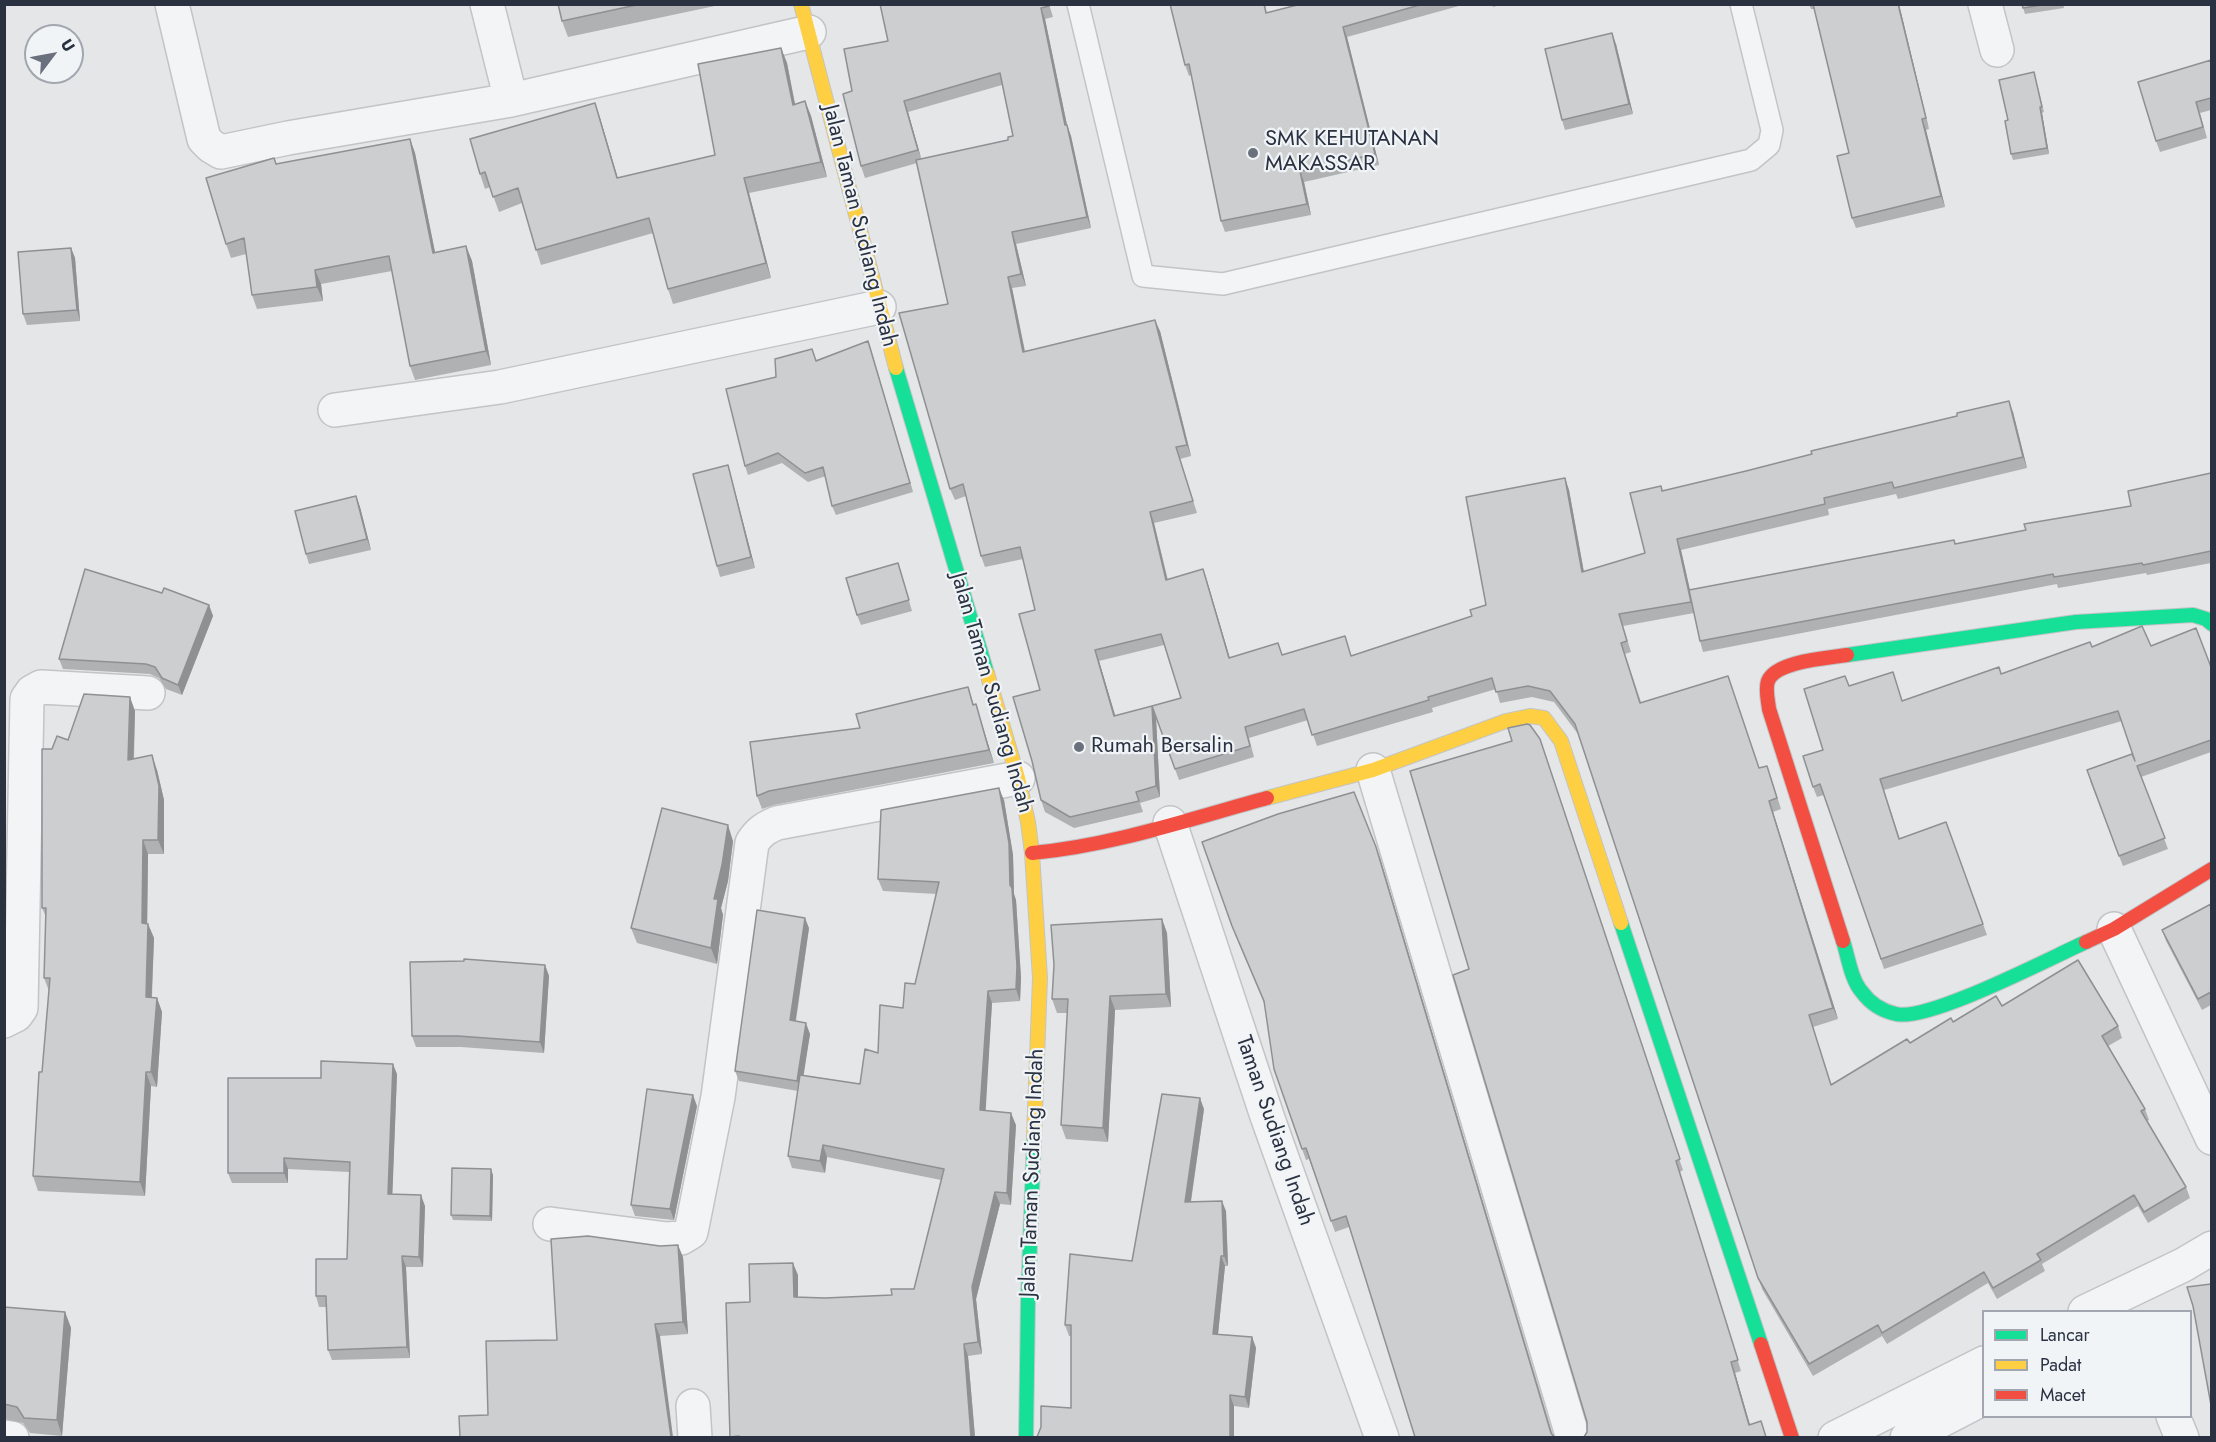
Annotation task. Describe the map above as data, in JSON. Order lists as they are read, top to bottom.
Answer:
{
  "streets": {
    "street": ["Jalan Taman Sudiang Indah", "Taman Sudiang Indah"]
  },
  "places": ["SMK KEHUTANAN MAKASSAR", "Rumah Bersalin"],
  "legend": ["Lancar", "Padat", "Macet"],
  "north": "top right"
}
